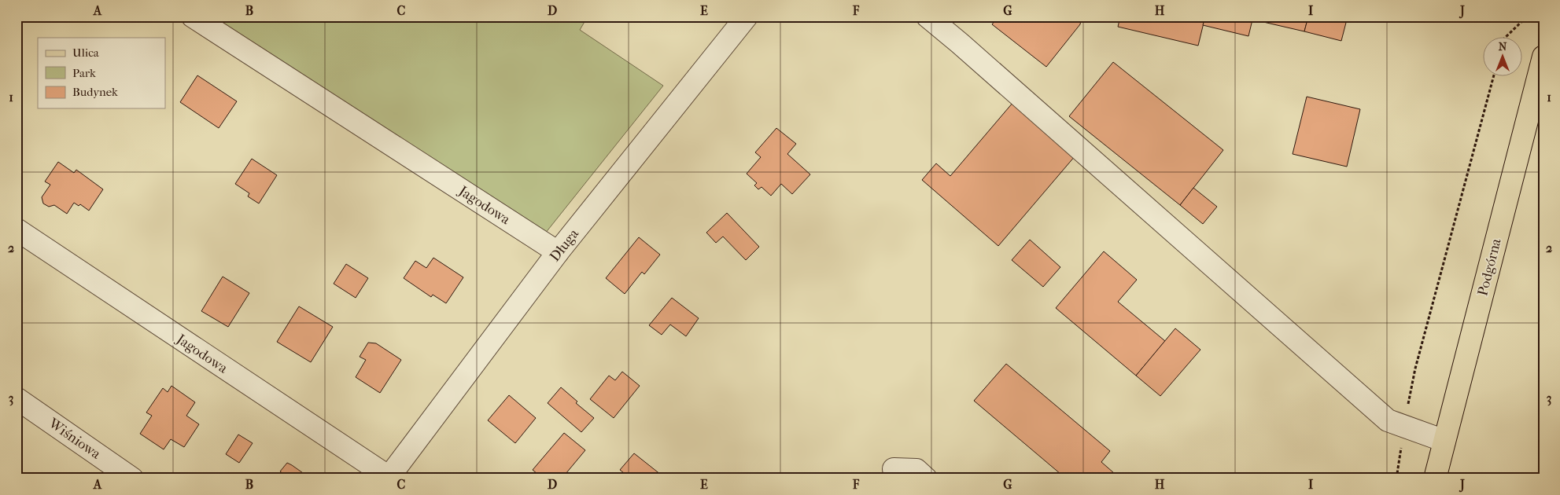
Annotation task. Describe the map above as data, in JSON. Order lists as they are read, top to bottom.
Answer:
{
  "streets": {
    "main road": ["Podgórna"],
    "street": ["Jagodowa", "Długa", "Wiśniowa"]
  },
  "crossings": [
    ["Jagodowa", "Długa"]
  ],
  "legend": ["Ulica", "Park", "Budynek"],
  "north": "top",
  "grid": {
    "columns": [
      "A",
      "B",
      "C",
      "D",
      "E",
      "F",
      "G",
      "H",
      "I",
      "J"
    ],
    "rows": ["1", "2", "3"]
  }
}
